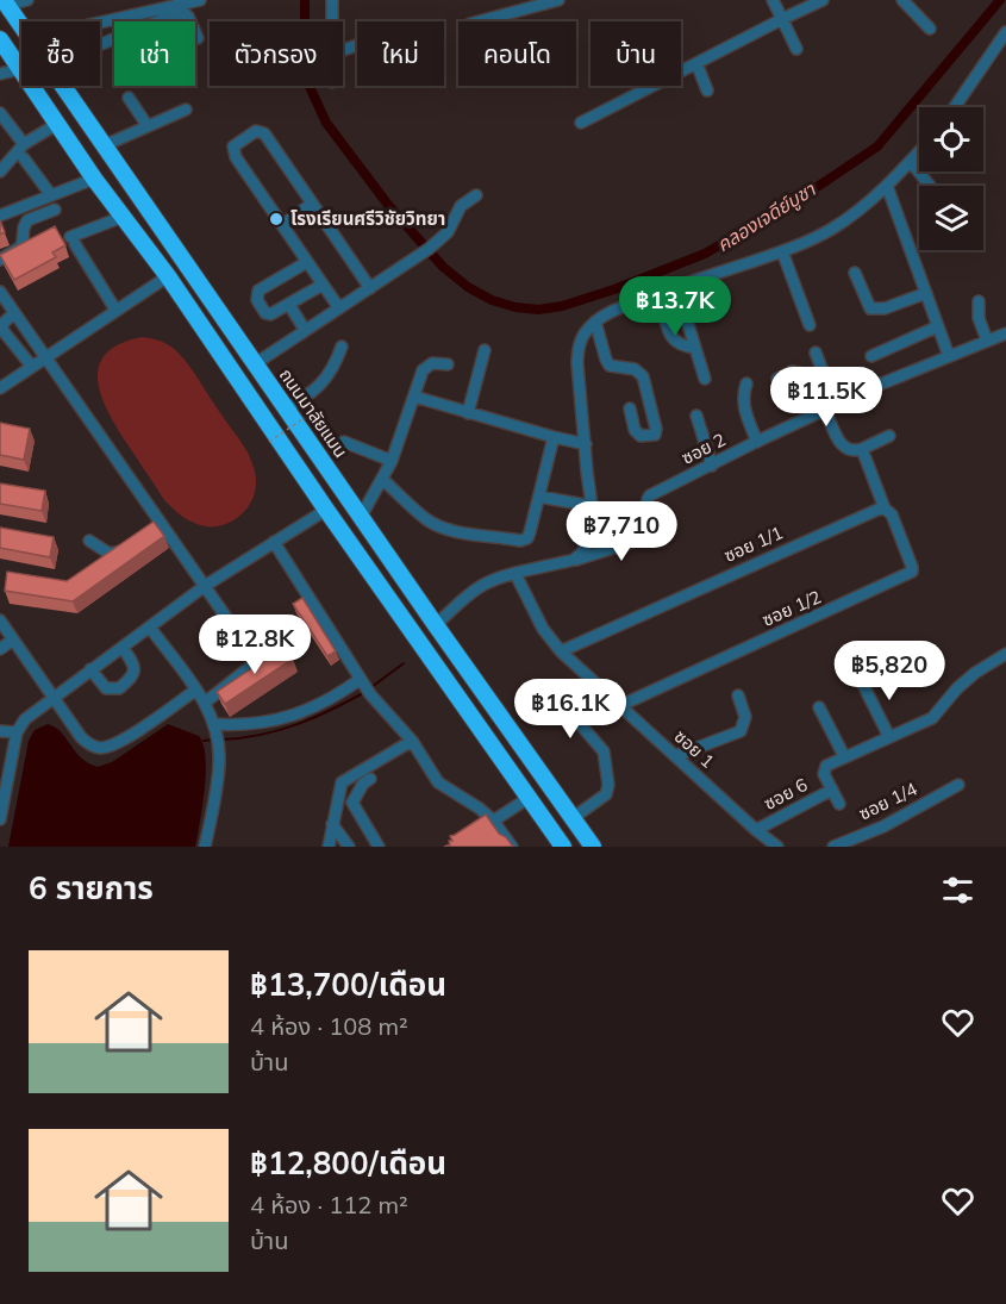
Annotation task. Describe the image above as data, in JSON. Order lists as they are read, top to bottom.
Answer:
{
  "streets": {
    "highway": ["ถนนมาลัยแมน"],
    "street": [
      "ซอย 2",
      "ซอย 1/1",
      "ซอย 1/2",
      "ซอย 1",
      "ซอย 6",
      "ซอย 1/4"
    ]
  },
  "crossings": [
    ["ซอย 1/1", "ซอย 1/2"],
    ["ซอย 1/1", "ซอย 1"],
    ["ซอย 1/2", "ซอย 1"],
    ["ซอย 1", "ซอย 6"]
  ],
  "water": ["คลองเจดีย์บูชา"],
  "places": ["โรงเรียนศรีวิชัยวิทยา"],
  "page": {
    "chip": [
      "ซื้อ",
      "เช่า",
      "ตัวกรอง",
      "ใหม่",
      "คอนโด",
      "บ้าน"
    ],
    "price": [
      "฿13.7K",
      "฿11.5K",
      "฿7,710",
      "฿12.8K",
      "฿5,820",
      "฿16.1K"
    ],
    "heading": "6 รายการ",
    "list": [
      {
        "name": "฿13,700/เดือน",
        "note": "4 ห้อง · 108 m² · บ้าน"
      },
      {
        "name": "฿12,800/เดือน",
        "note": "4 ห้อง · 112 m² · บ้าน"
      }
    ]
  }
}
